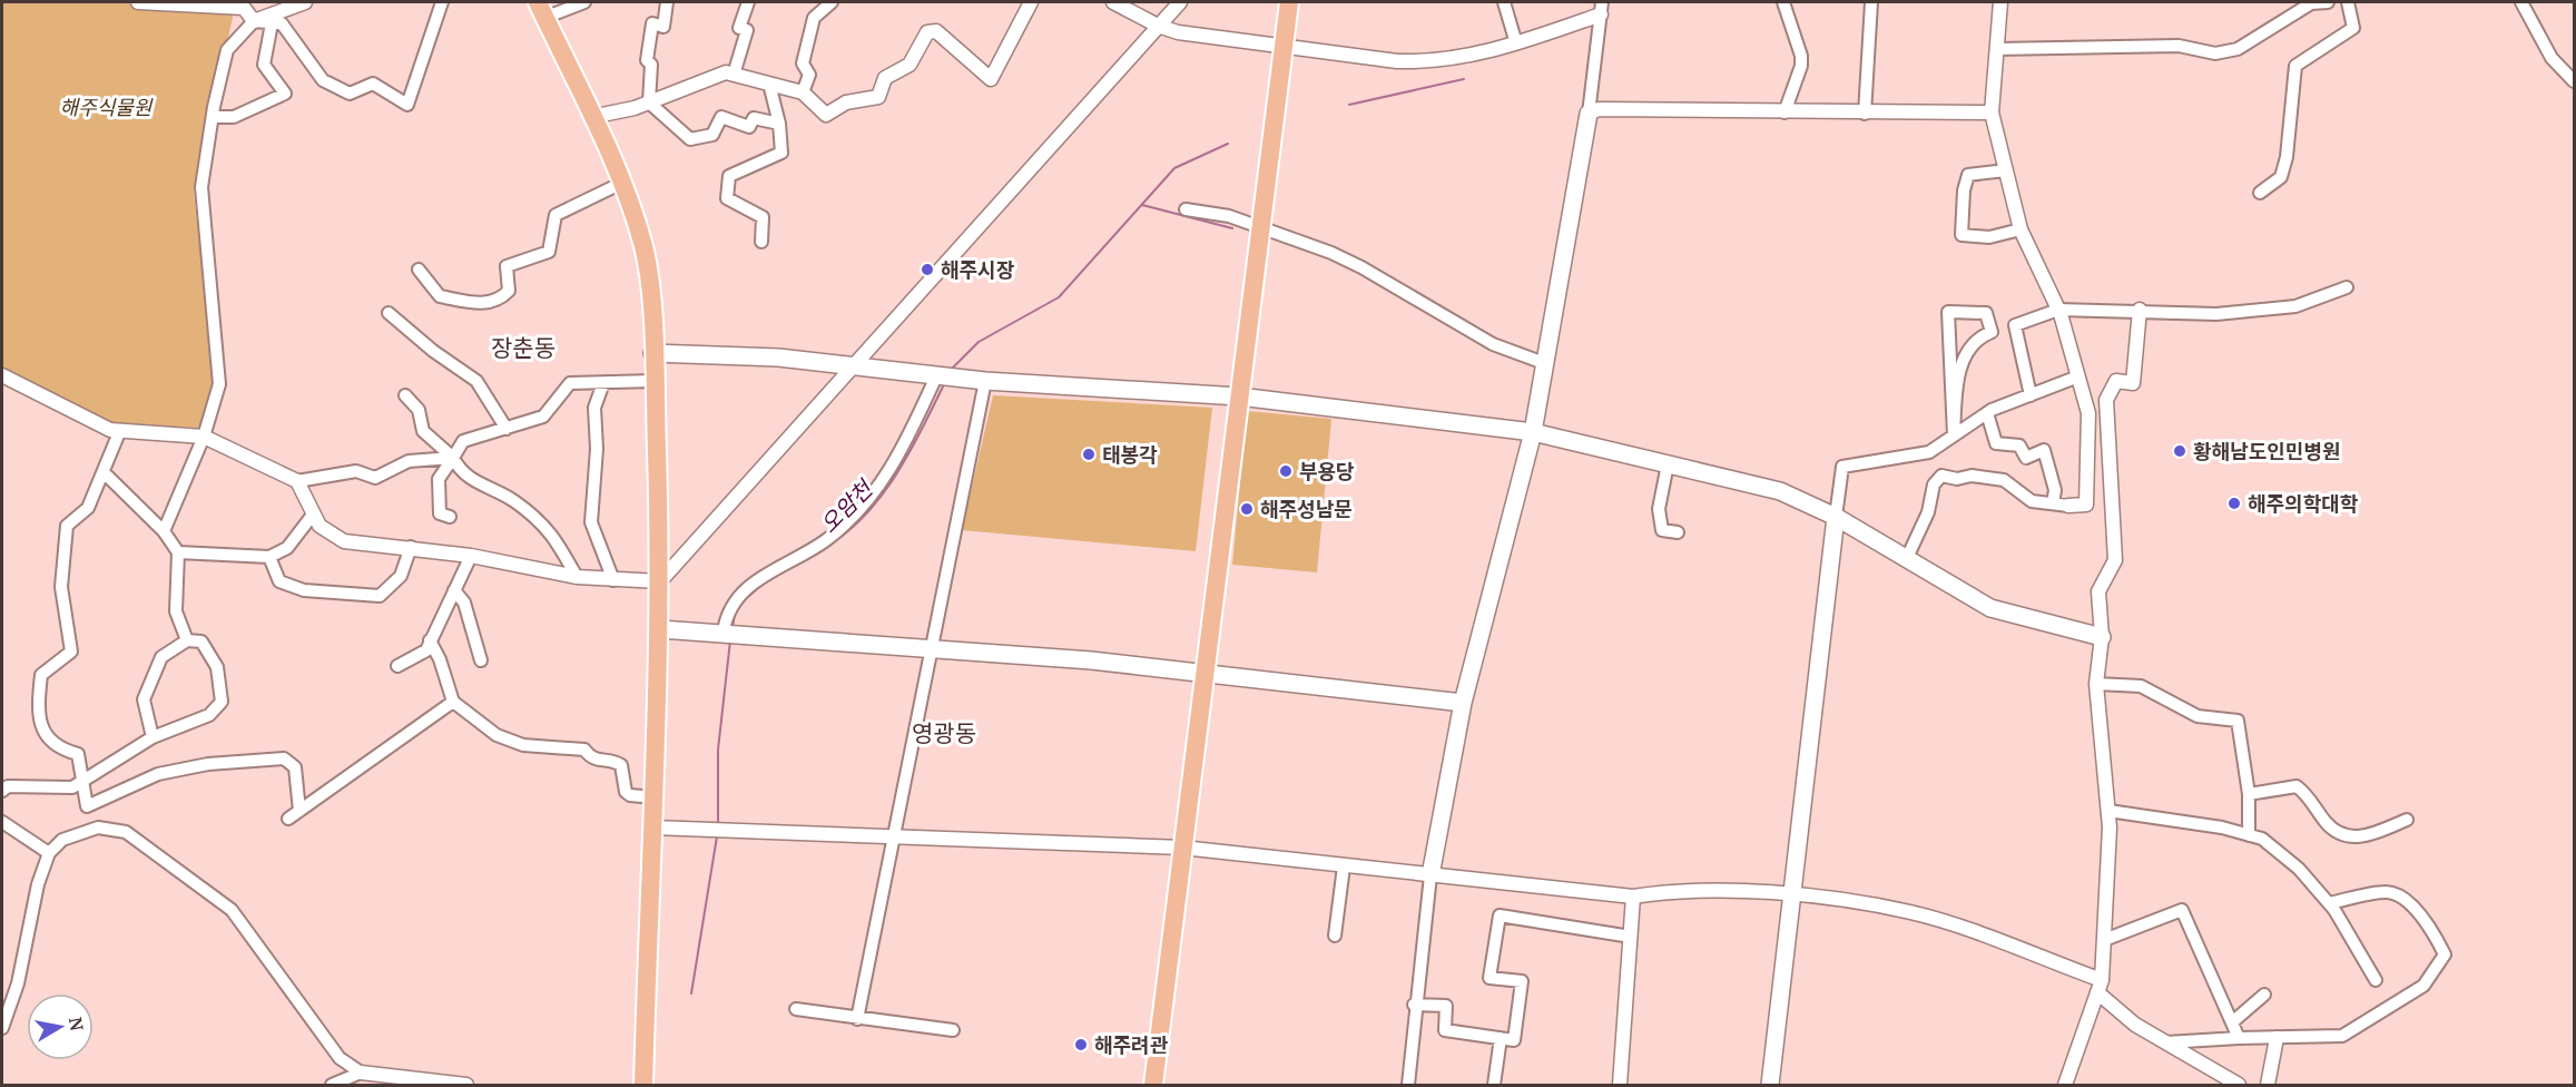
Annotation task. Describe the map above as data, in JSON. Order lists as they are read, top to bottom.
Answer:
{
  "districts": ["장춘동", "영광동"],
  "water": ["오암천"],
  "parks": ["해주식물원"],
  "places": [
    "해주시장",
    "황해남도인민병원",
    "태봉각",
    "부용당",
    "해주의학대학",
    "해주성남문",
    "해주려관"
  ],
  "north": "right"
}
